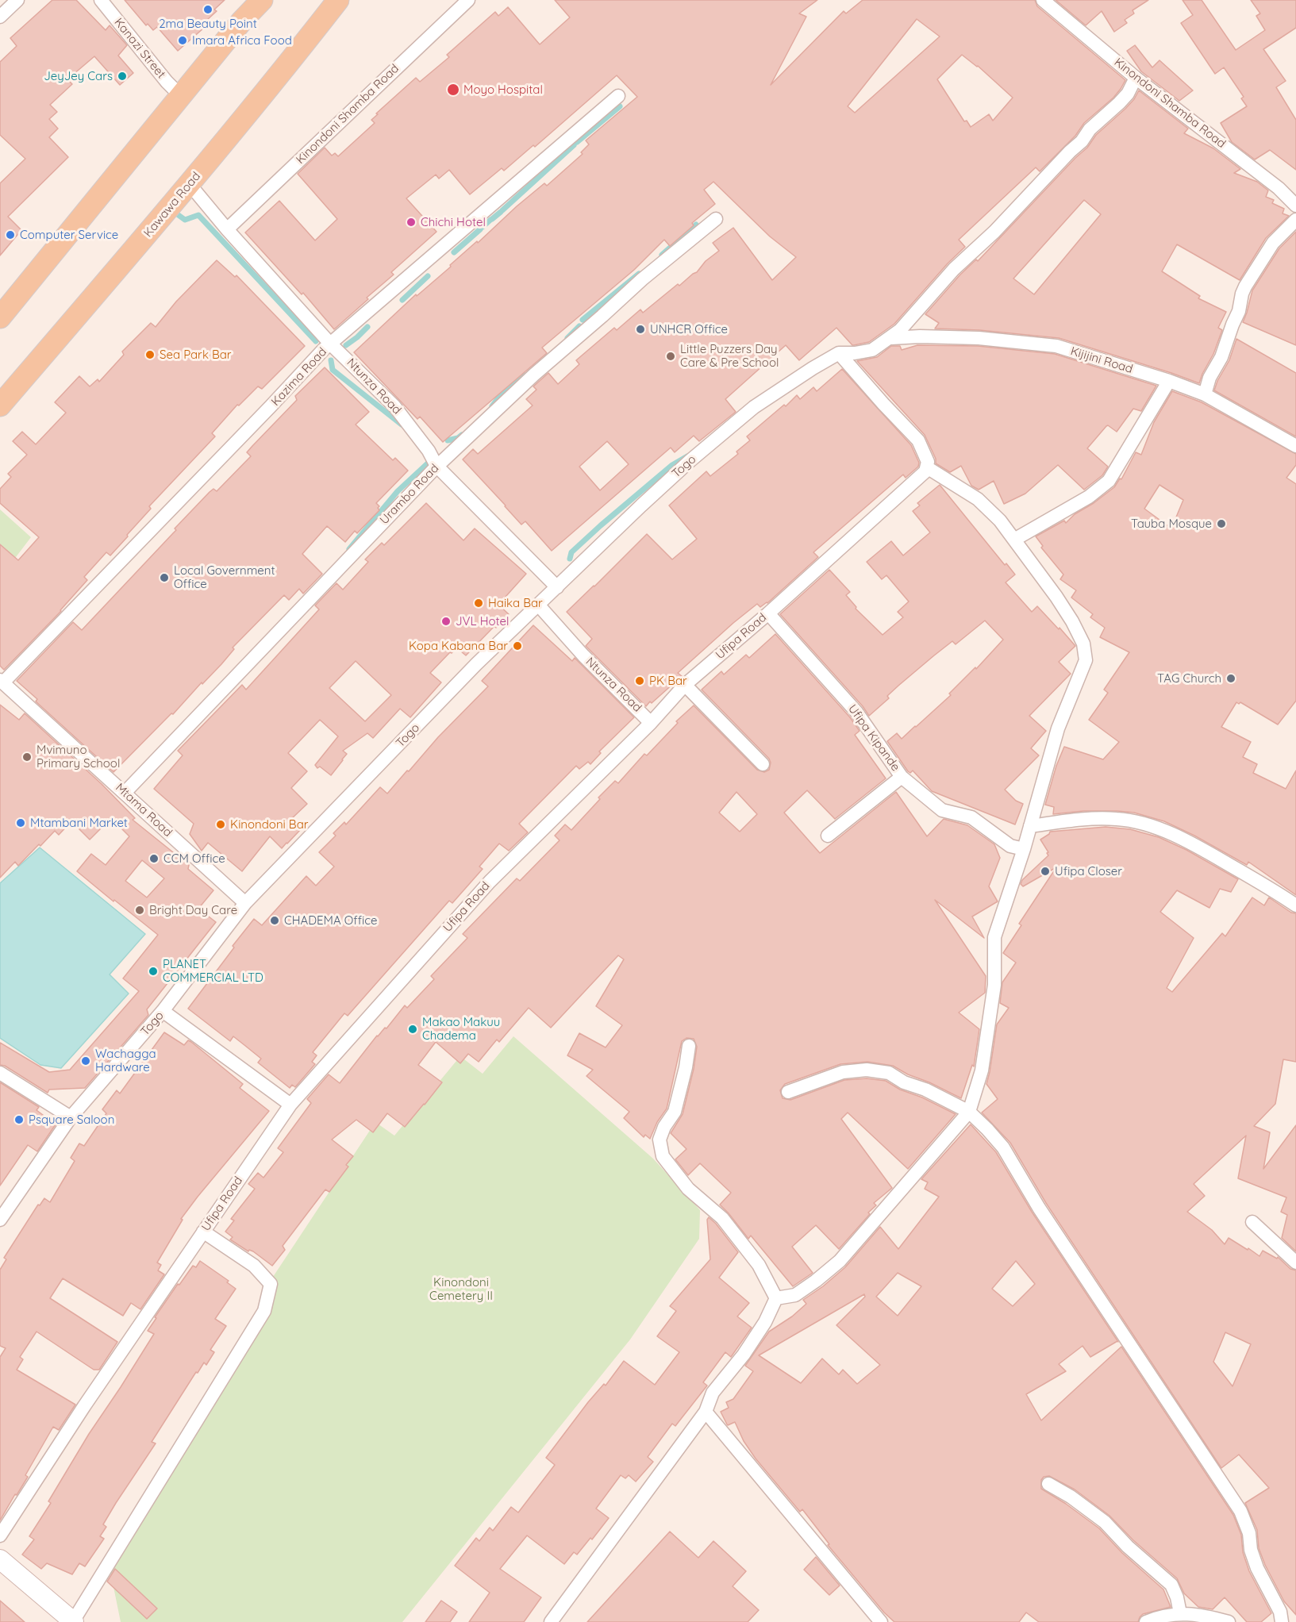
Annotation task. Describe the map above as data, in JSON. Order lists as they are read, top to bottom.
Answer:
{
  "streets": {
    "main road": ["Kawawa Road"],
    "street": [
      "Kanazi Street",
      "Kinondoni Shamba Road",
      "Kijijini Road",
      "Kazima Road",
      "Ntunza Road",
      "Togo",
      "Urambo Road",
      "Ufipa Road",
      "Ufipa Kipande",
      "Mtama Road"
    ]
  },
  "crossings": [
    ["Kinondoni Shamba Road", "Ntunza Road"],
    ["Kawawa Road", "Ntunza Road"],
    ["Kijijini Road", "Togo"],
    ["Kazima Road", "Ntunza Road"],
    ["Kazima Road", "Mtama Road"],
    ["Ntunza Road", "Togo"],
    ["Ntunza Road", "Urambo Road"],
    ["Ntunza Road", "Ufipa Road"],
    ["Togo", "Mtama Road"],
    ["Urambo Road", "Mtama Road"],
    ["Ufipa Road", "Ufipa Kipande"]
  ],
  "parks": ["Kinondoni Cemetery II"],
  "places": [
    "2ma Beauty Point",
    "Imara Africa Food",
    "JeyJey Cars",
    "Moyo Hospital",
    "Chichi Hotel",
    "Computer Service",
    "UNHCR Office",
    "Sea Park Bar",
    "Little Puzzers Day Care & Pre School",
    "Tauba Mosque",
    "Local Government Office",
    "Haika Bar",
    "JVL Hotel",
    "Kopa Kabana Bar",
    "TAG Church",
    "PK Bar",
    "Mvimuno Primary School",
    "Mtambani Market",
    "Kinondoni Bar",
    "CCM Office",
    "Ufipa Closer",
    "Bright Day Care",
    "CHADEMA Office",
    "PLANET COMMERCIAL LTD",
    "Makao Makuu Chadema",
    "Wachagga Hardware",
    "Psquare Saloon"
  ]
}
